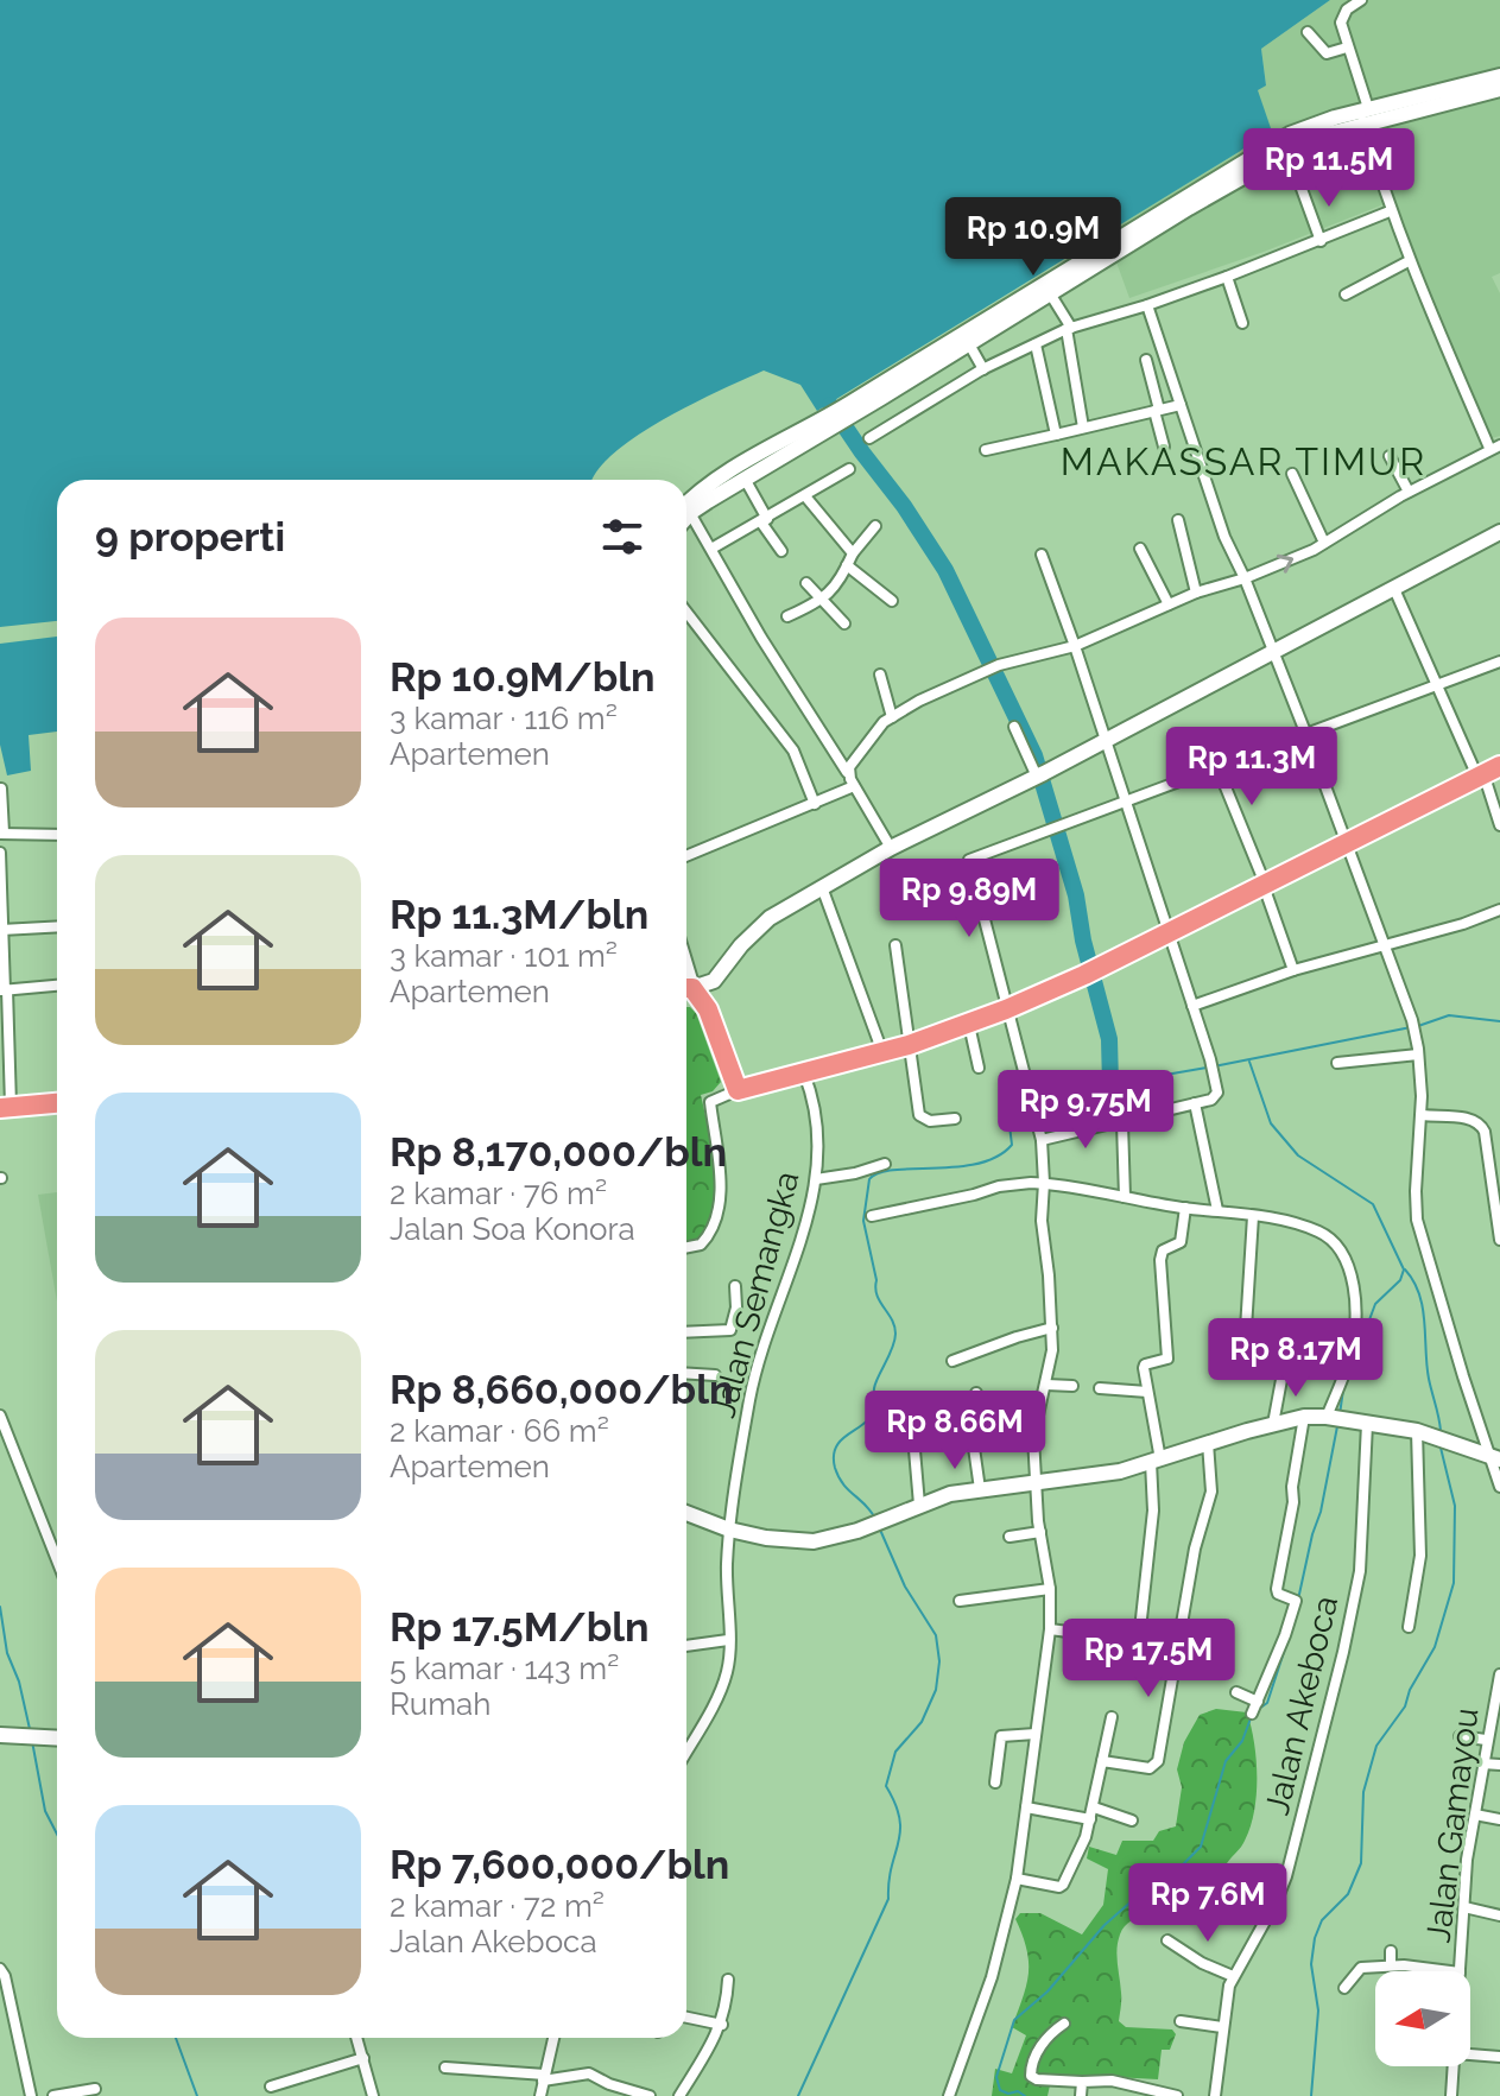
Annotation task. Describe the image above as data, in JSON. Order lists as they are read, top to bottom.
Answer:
{
  "streets": {
    "street": ["Jalan Semangka", "Jalan Akeboca", "Jalan Gamayou"]
  },
  "districts": ["MAKASSAR TIMUR"],
  "north": "left",
  "page": {
    "price": [
      "Rp 11.5M",
      "Rp 10.9M",
      "Rp 11.3M",
      "Rp 9.89M",
      "Rp 9.75M",
      "Rp 8.17M",
      "Rp 8.66M",
      "Rp 17.5M",
      "Rp 7.6M"
    ],
    "heading": "9 properti",
    "list": [
      {
        "name": "Rp 10.9M/bln",
        "note": "3 kamar · 116 m² · Apartemen"
      },
      {
        "name": "Rp 11.3M/bln",
        "note": "3 kamar · 101 m² · Apartemen"
      },
      {
        "name": "Rp 8,170,000/bln",
        "note": "2 kamar · 76 m² · Jalan Soa Konora"
      },
      {
        "name": "Rp 8,660,000/bln",
        "note": "2 kamar · 66 m² · Apartemen"
      },
      {
        "name": "Rp 17.5M/bln",
        "note": "5 kamar · 143 m² · Rumah"
      },
      {
        "name": "Rp 7,600,000/bln",
        "note": "2 kamar · 72 m² · Jalan Akeboca"
      }
    ]
  }
}
